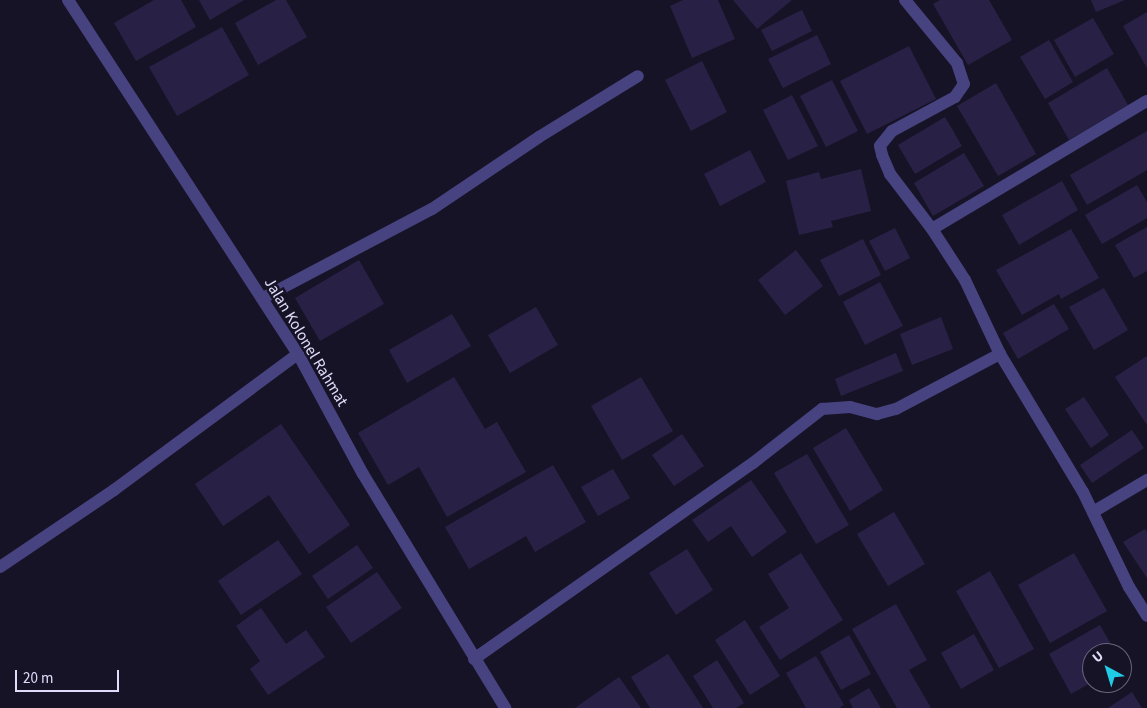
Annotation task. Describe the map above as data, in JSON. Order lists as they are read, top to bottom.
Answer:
{
  "streets": {
    "street": ["Jalan Kolonel Rahmat"]
  },
  "scale_bar": "20 m",
  "north": "top left"
}
